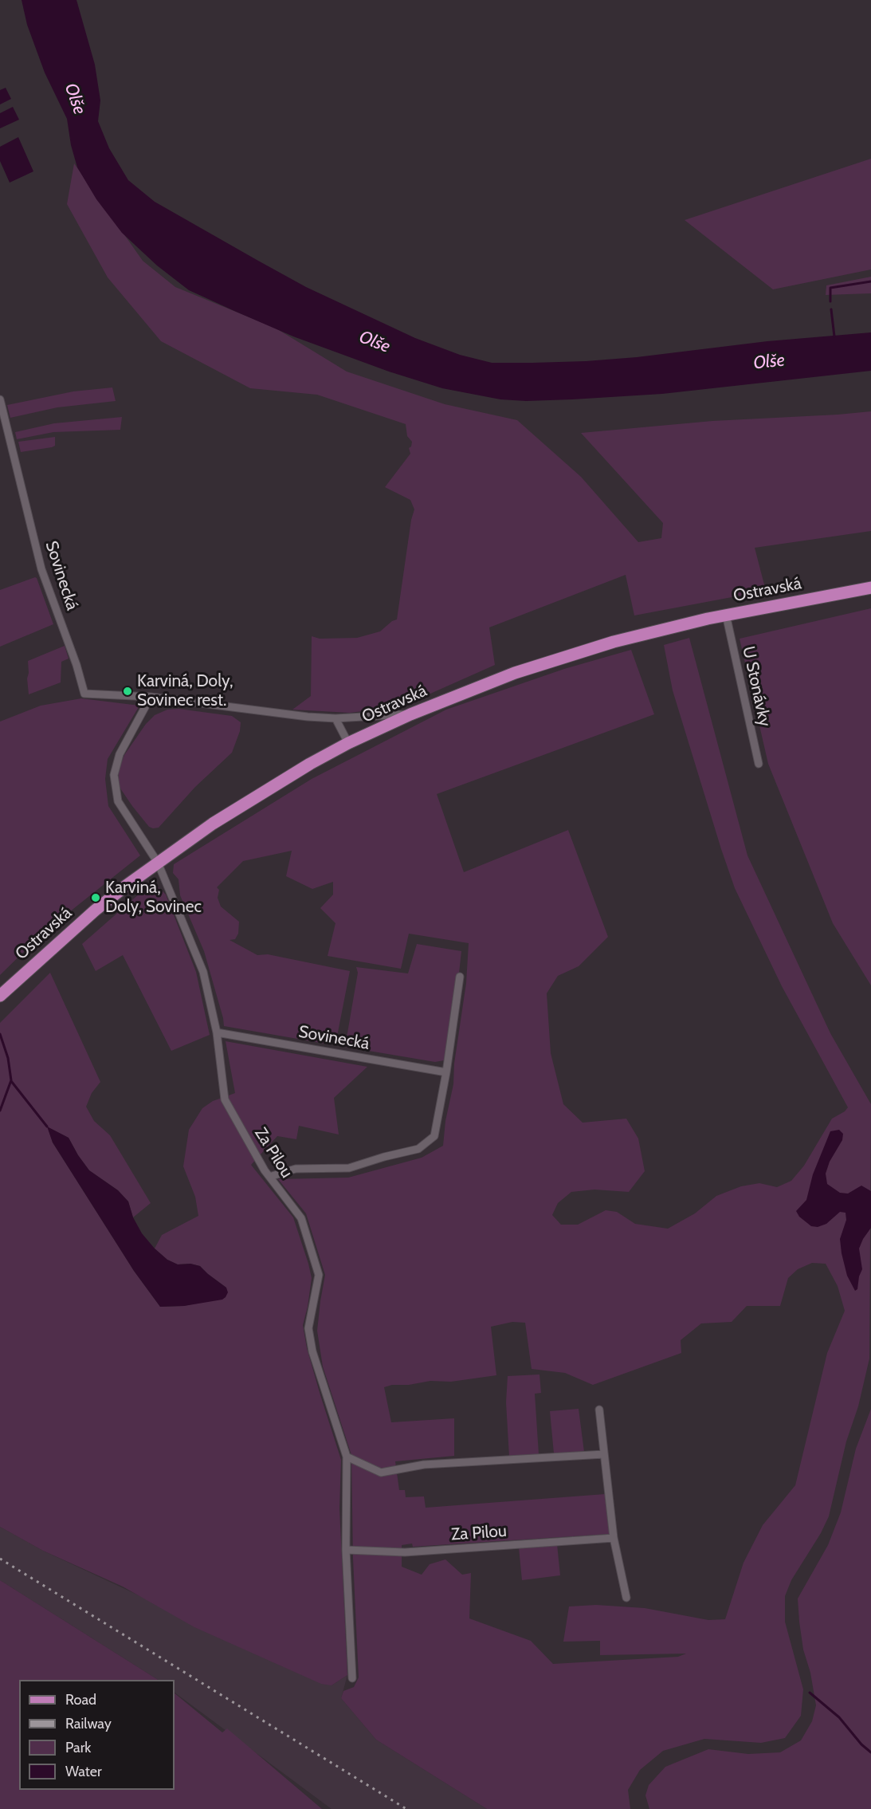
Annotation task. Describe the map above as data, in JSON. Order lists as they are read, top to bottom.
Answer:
{
  "streets": {
    "main road": ["Ostravská"],
    "street": ["Sovinecká", "U Stonávky", "Za Pilou"]
  },
  "crossings": [
    ["Sovinecká", "Ostravská"],
    ["Sovinecká", "Za Pilou"],
    ["Ostravská", "U Stonávky"],
    ["Ostravská", "Za Pilou"]
  ],
  "water": ["Olše"],
  "places": ["Karviná, Doly, Sovinec rest.", "Karviná, Doly, Sovinec"],
  "legend": [
    "Road",
    "Railway",
    "Park",
    "Water"
  ]
}
